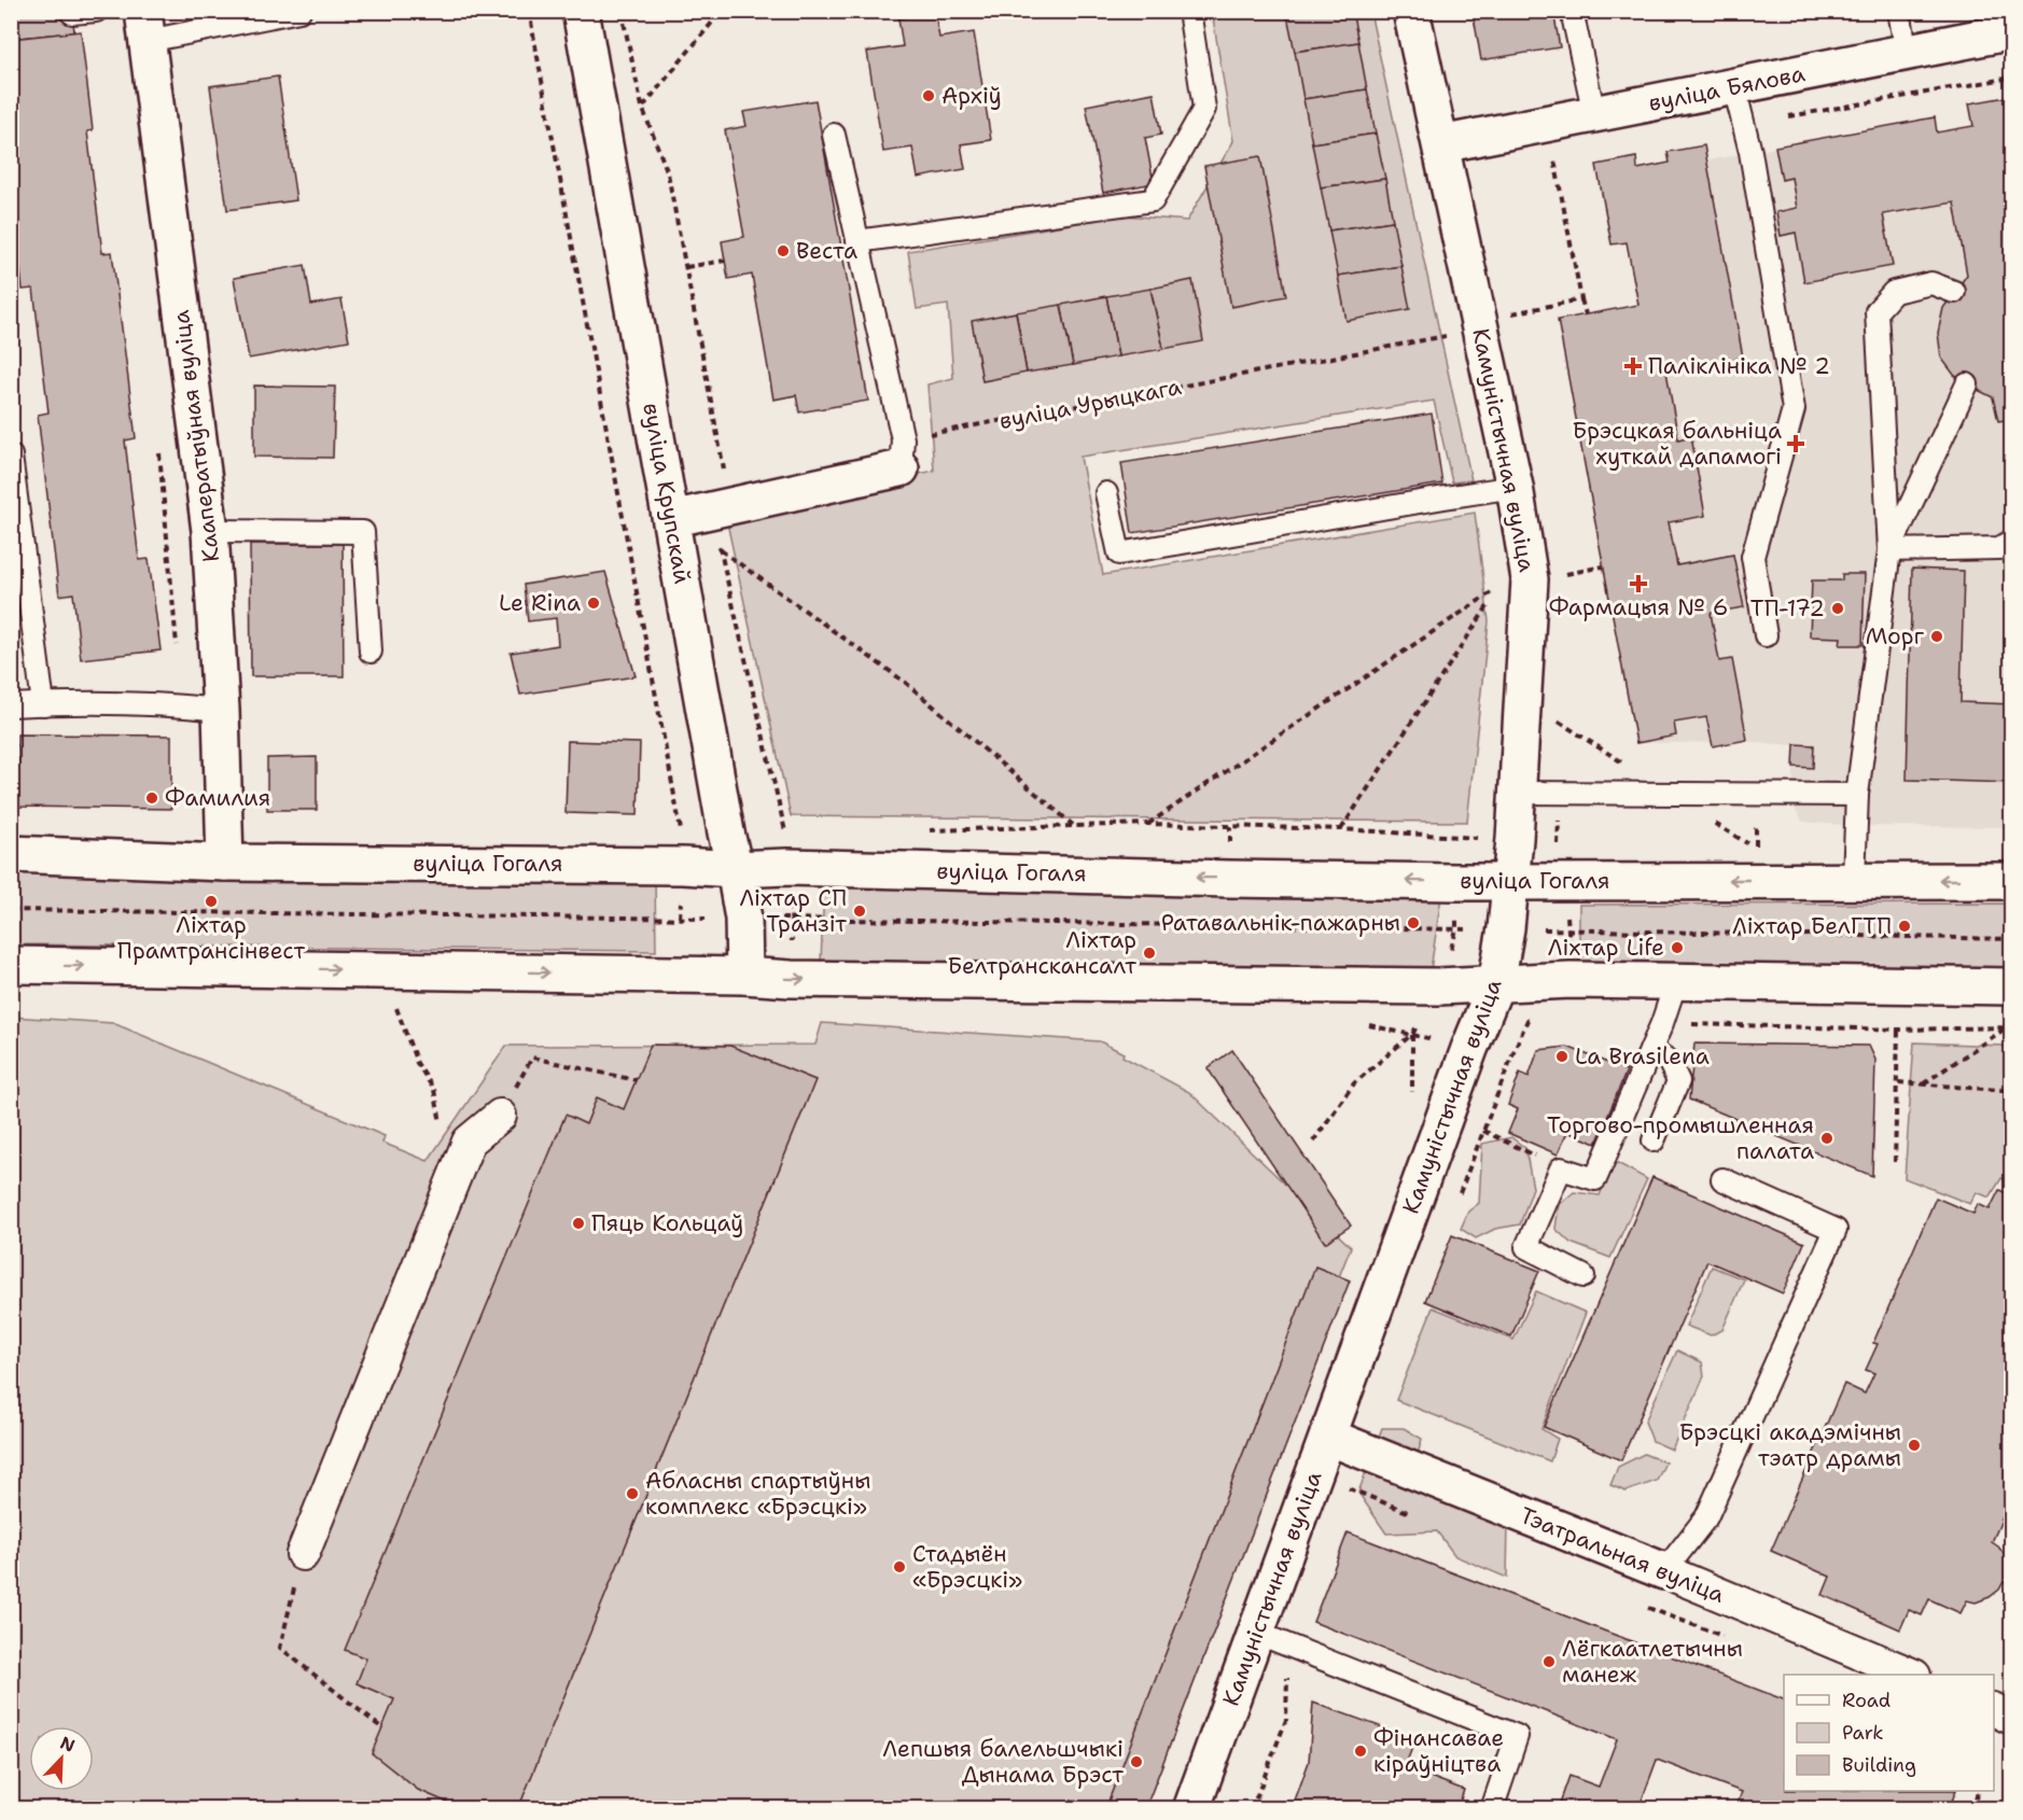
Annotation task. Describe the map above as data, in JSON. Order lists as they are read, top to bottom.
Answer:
{
  "streets": {
    "street": [
      "вуліца Бялова",
      "Кааператыўная вуліца",
      "Камуністычная вуліца",
      "вуліца Крупскай",
      "вуліца Гогаля",
      "Тэатральная вуліца"
    ],
    "path": ["вуліца Урыцкага"]
  },
  "crossings": [
    ["вуліца Бялова", "Камуністычная вуліца"],
    ["Кааператыўная вуліца", "вуліца Гогаля"],
    ["Камуністычная вуліца", "вуліца Гогаля"],
    ["Камуністычная вуліца", "Тэатральная вуліца"],
    ["вуліца Крупскай", "вуліца Гогаля"]
  ],
  "places": {
    "other": [
      "Архіў",
      "Веста",
      "Le Rina",
      "ТП-172",
      "Морг",
      "Фамилия",
      "Ліхтар Прамтрансінвест",
      "Ліхтар СП Транзіт",
      "Ратавальнік-пажарны",
      "Ліхтар БелГТП",
      "Ліхтар Life",
      "Ліхтар Белтранскансалт",
      "La Brasilena",
      "Торгово-промышленная палата",
      "Пяць Кольцаў",
      "Брэсцкі акадэмічны тэатр драмы",
      "Абласны спартыўны комплекс «Брэсцкі»",
      "Стадыён «Брэсцкі»",
      "Лёгкаатлетычны манеж",
      "Фінансавае кіраўніцтва",
      "Лепшыя балельшчыкі Дынама Брэст"
    ],
    "health": ["Паліклініка № 2", "Брэсцкая бальніца хуткай дапамогі", "Фармацыя № 6"]
  },
  "legend": ["Road", "Park", "Building"],
  "north": "top right"
}
